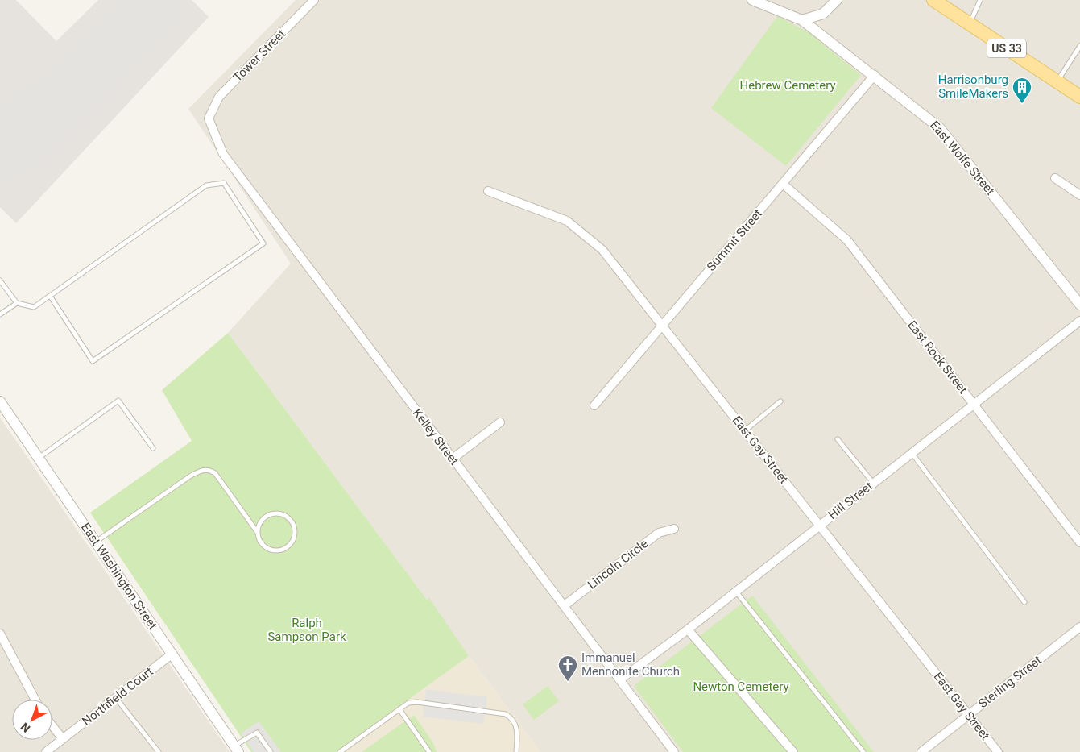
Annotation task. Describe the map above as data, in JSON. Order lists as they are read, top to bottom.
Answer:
{
  "streets": {
    "main road": ["US 33"],
    "street": [
      "Tower Street",
      "East Wolfe Street",
      "Summit Street",
      "East Rock Street",
      "Kelley Street",
      "East Gay Street",
      "Hill Street",
      "Lincoln Circle",
      "East Washington Street",
      "Sterling Street",
      "Northfield Court"
    ]
  },
  "crossings": [
    ["Tower Street", "Kelley Street"],
    ["East Wolfe Street", "Summit Street"],
    ["Summit Street", "East Rock Street"],
    ["Summit Street", "East Gay Street"],
    ["East Rock Street", "Hill Street"],
    ["Kelley Street", "Hill Street"],
    ["Kelley Street", "Lincoln Circle"],
    ["East Gay Street", "Hill Street"],
    ["East Gay Street", "Sterling Street"],
    ["East Washington Street", "Northfield Court"]
  ],
  "parks": ["Hebrew Cemetery", "Ralph Sampson Park", "Newton Cemetery"],
  "places": {
    "building": ["Harrisonburg SmileMakers"],
    "church": ["Immanuel Mennonite Church"]
  },
  "north": "bottom left"
}
